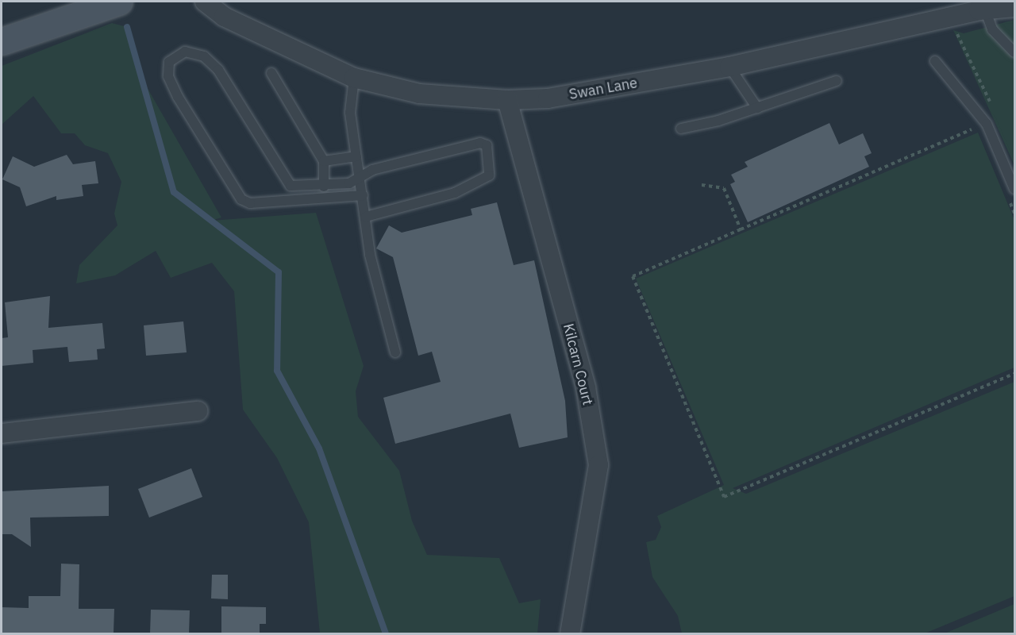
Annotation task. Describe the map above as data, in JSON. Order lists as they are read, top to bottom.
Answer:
{
  "streets": {
    "street": ["Swan Lane", "Kilcarn Court"]
  },
  "crossings": [
    ["Swan Lane", "Kilcarn Court"]
  ]
}
